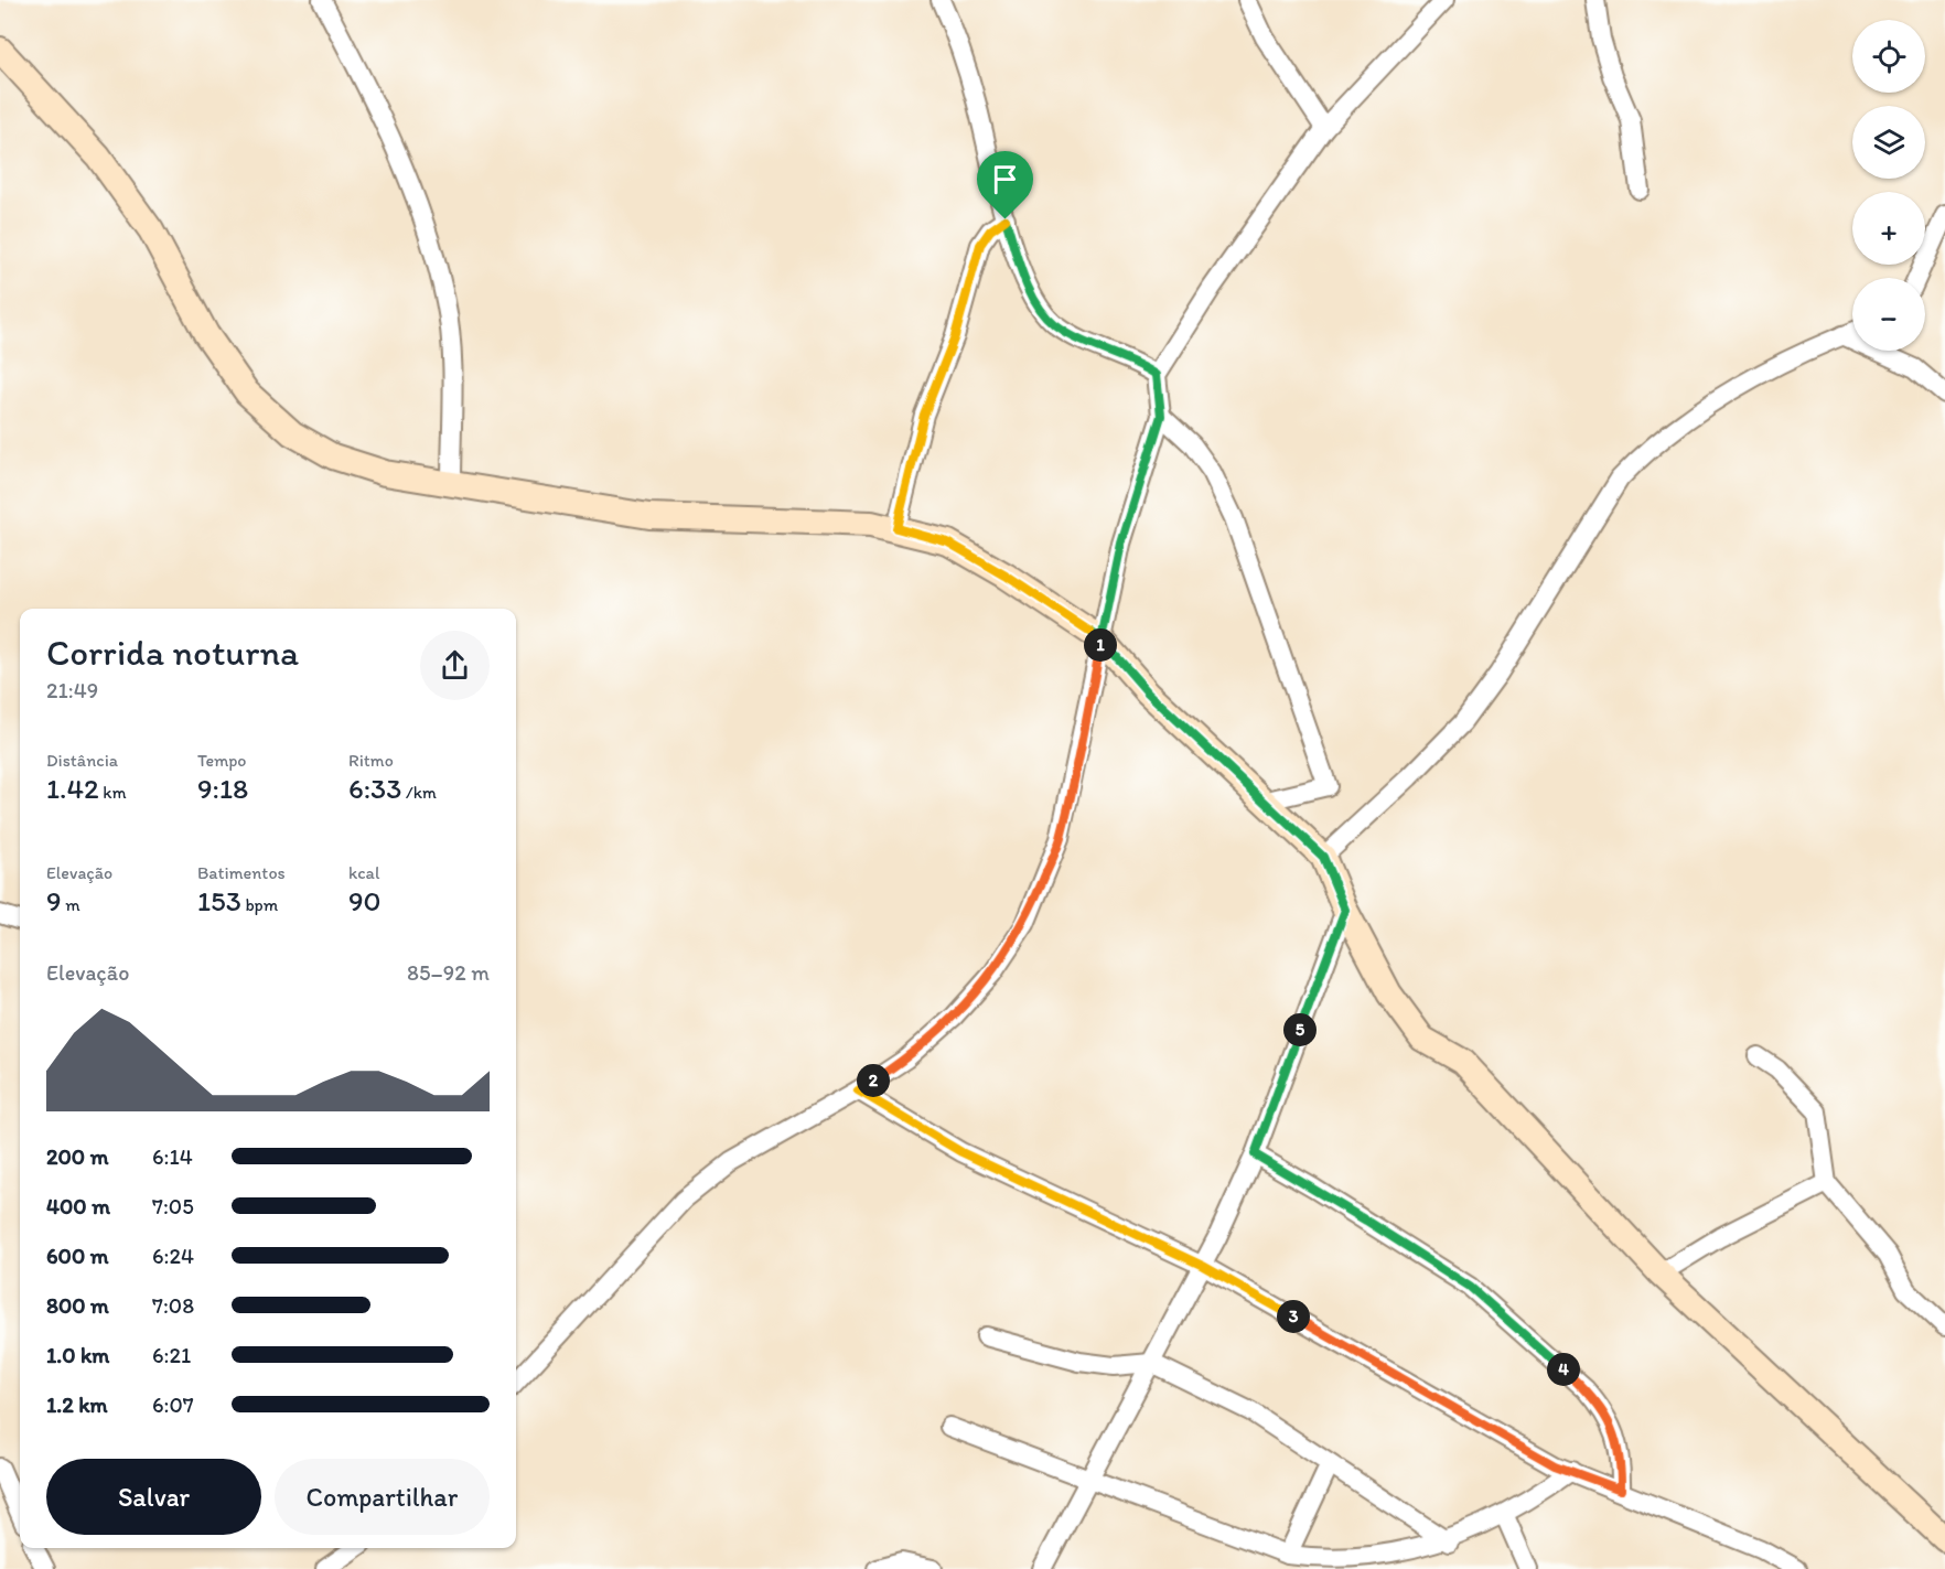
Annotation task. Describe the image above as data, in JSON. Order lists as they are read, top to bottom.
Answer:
{
  "page": {
    "map_buttons": ["+", "−"],
    "heading": ["Corrida noturna", "21:49"],
    "pins": [
      "1",
      "5",
      "2",
      "3",
      "4"
    ],
    "stats": [
      ["Distância", "1.42 km"],
      ["Tempo", "9:18"],
      ["Ritmo", "6:33 /km"],
      ["Elevação", "9 m"],
      ["Batimentos", "153 bpm"],
      ["kcal", "90"]
    ],
    "chart": ["Elevação", "85–92 m"],
    "list": [
      {
        "name": "200 m",
        "note": "6:14"
      },
      {
        "name": "400 m",
        "note": "7:05"
      },
      {
        "name": "600 m",
        "note": "6:24"
      },
      {
        "name": "800 m",
        "note": "7:08"
      },
      {
        "name": "1.0 km",
        "note": "6:21"
      },
      {
        "name": "1.2 km",
        "note": "6:07"
      }
    ],
    "buttons": ["Salvar", "Compartilhar"]
  }
}
